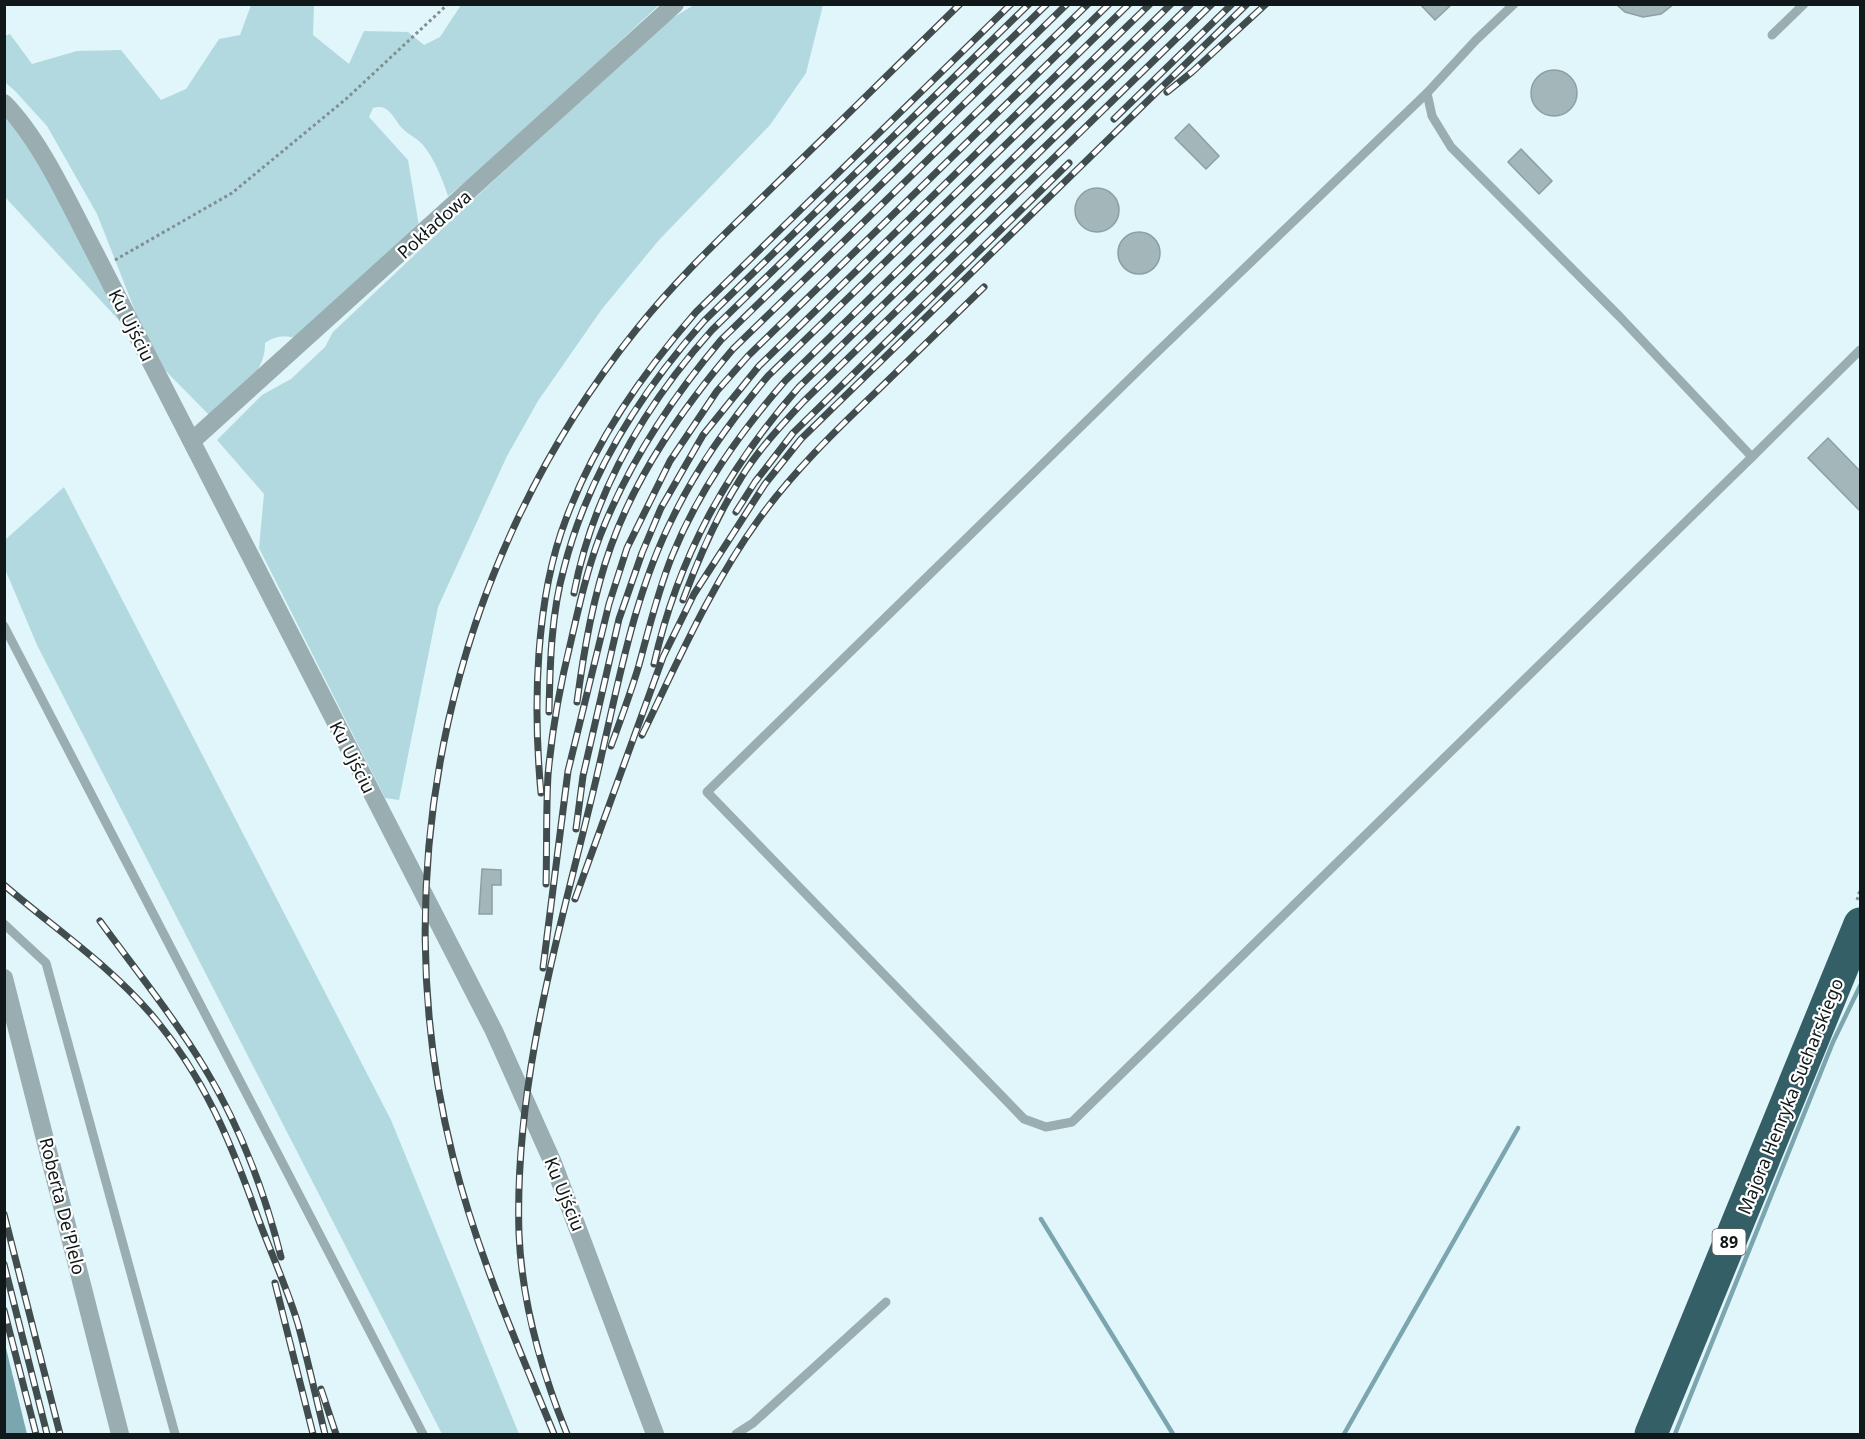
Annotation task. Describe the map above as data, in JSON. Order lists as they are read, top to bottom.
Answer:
{
  "streets": {
    "highway": ["Majora Henryka Sucharskiego", "89"],
    "street": ["Pokładowa", "Ku Ujściu", "Roberta De'Plelo"]
  },
  "crossings": [
    ["Pokładowa", "Ku Ujściu"]
  ]
}
